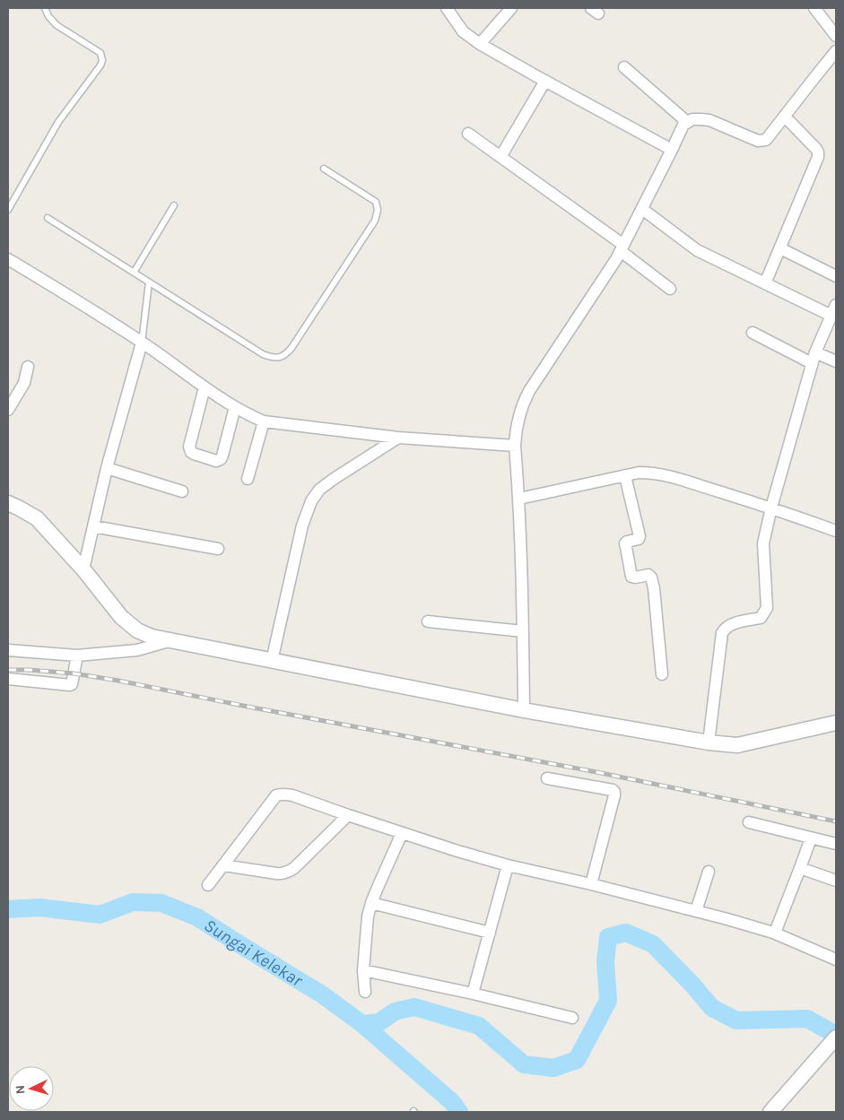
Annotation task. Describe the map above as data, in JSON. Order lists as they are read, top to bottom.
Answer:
{
  "water": ["Sungai Kelekar"],
  "north": "left"
}
